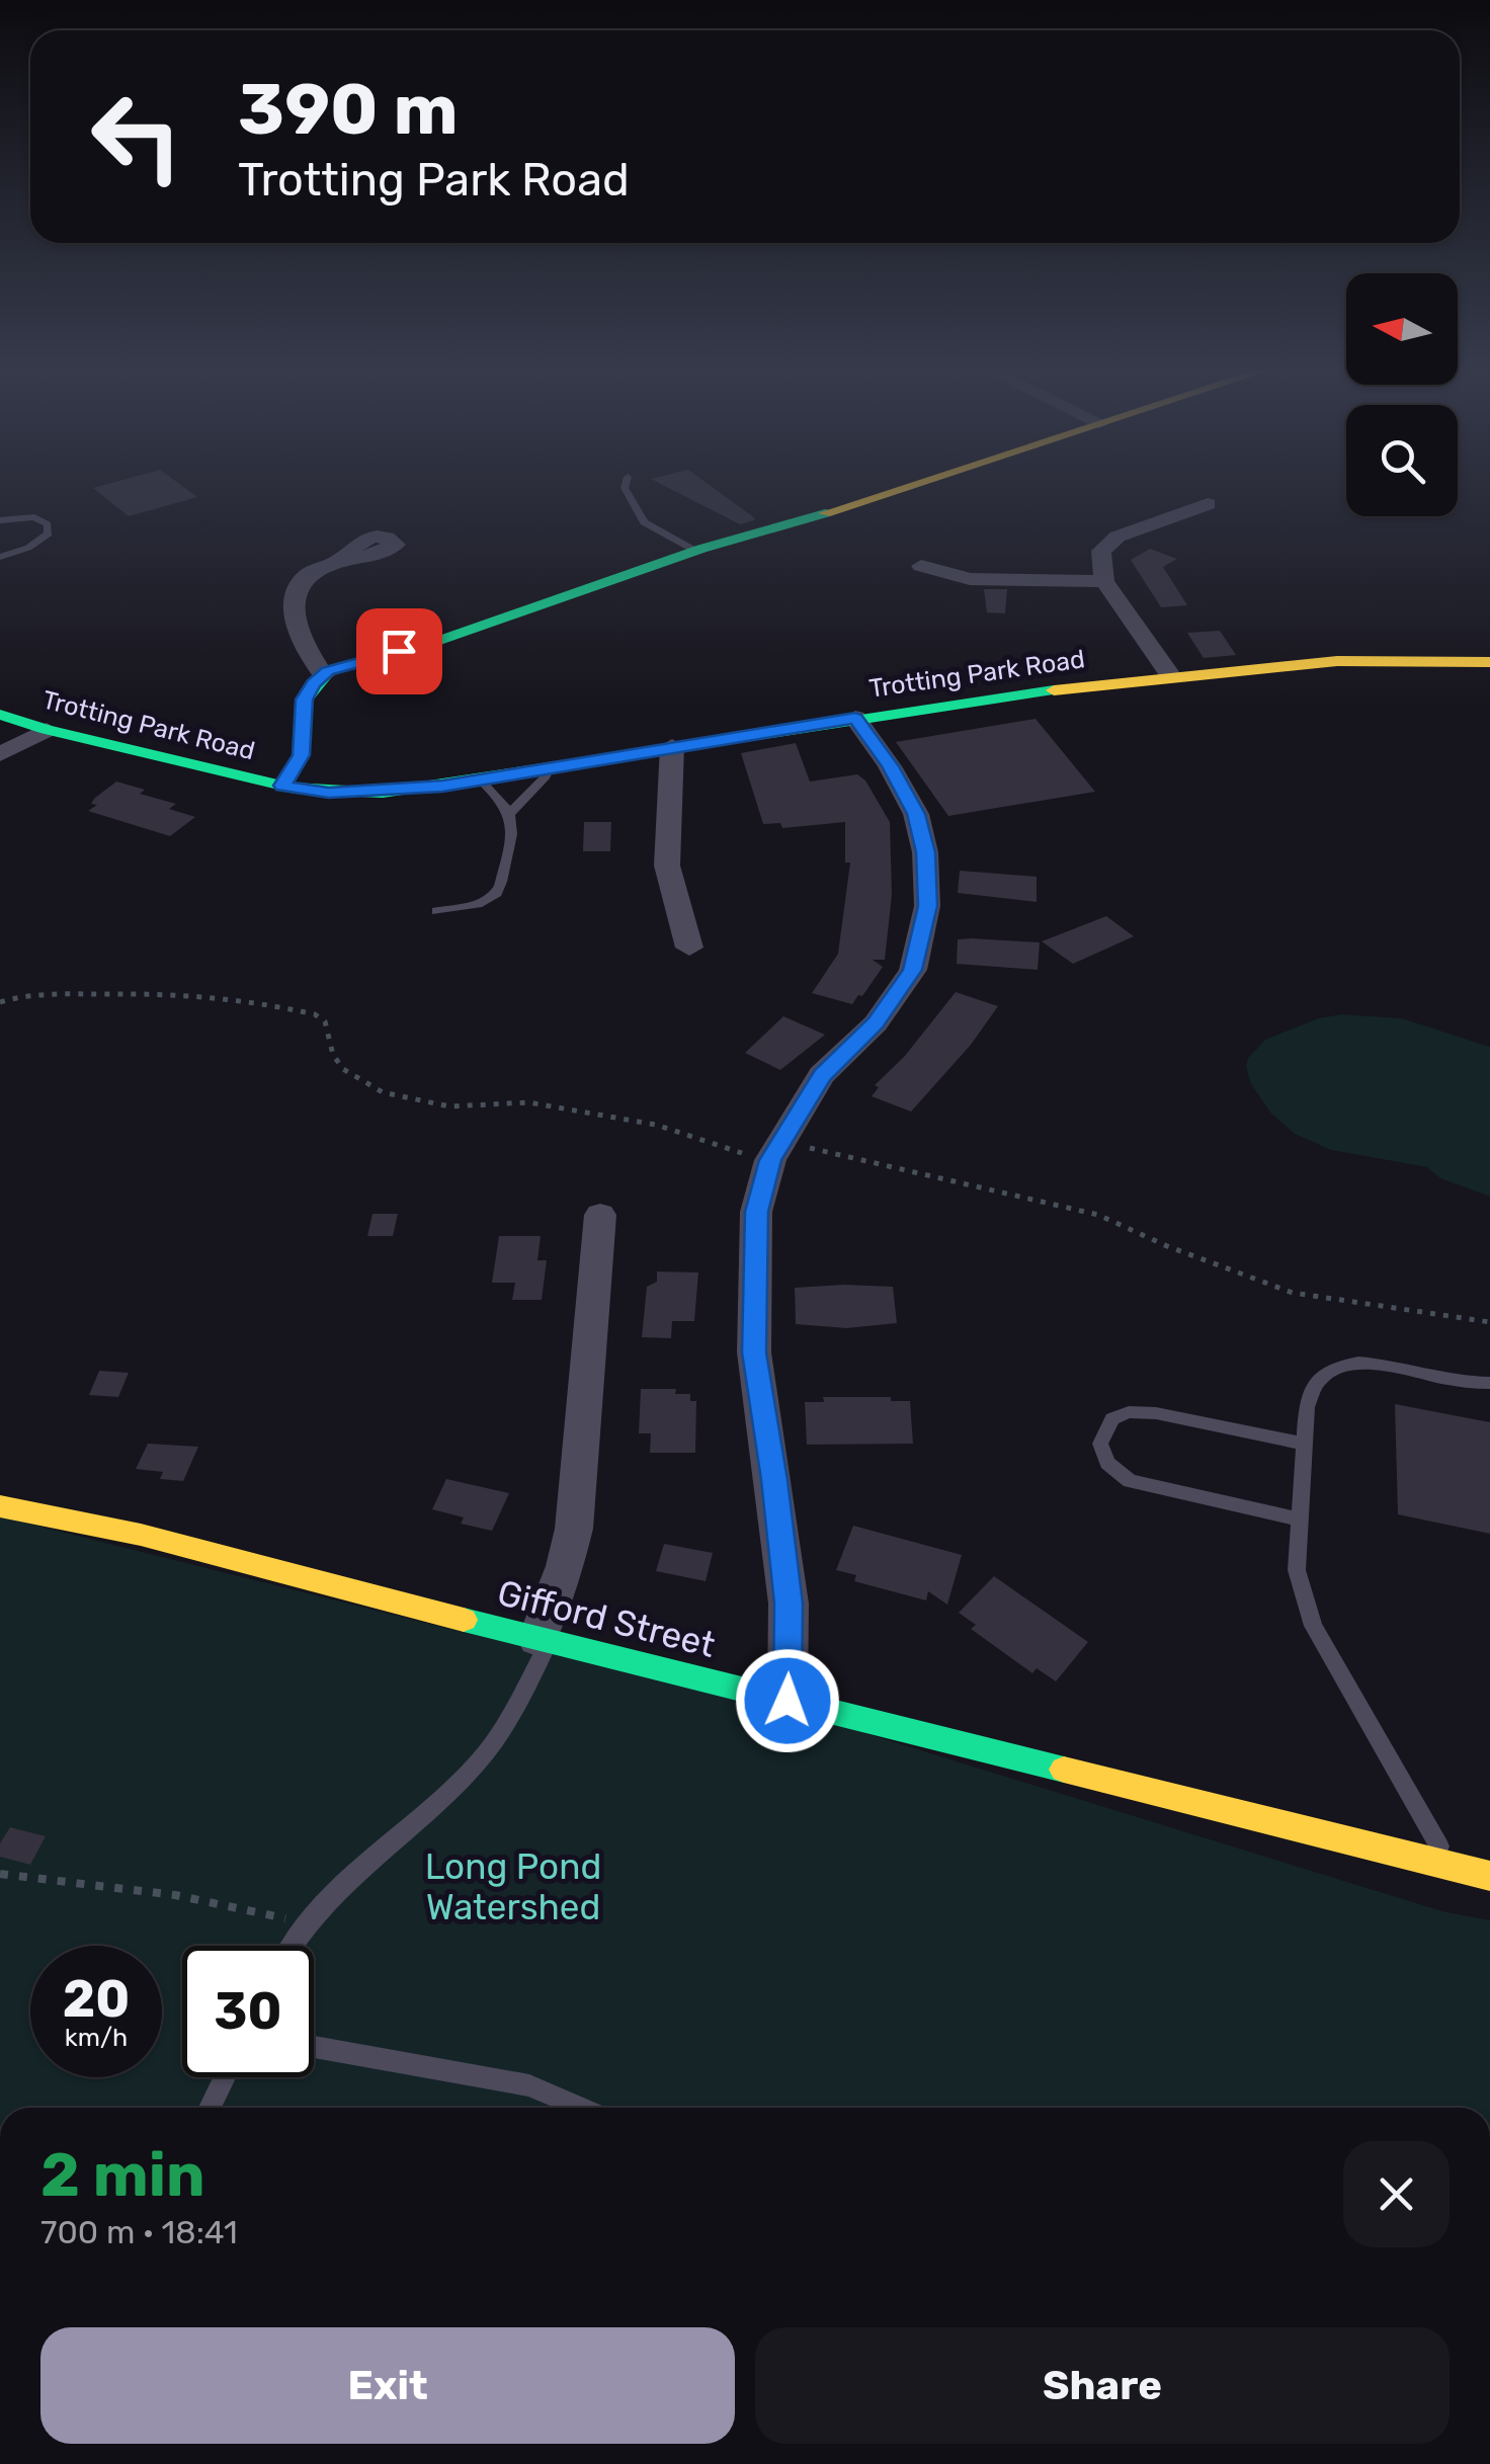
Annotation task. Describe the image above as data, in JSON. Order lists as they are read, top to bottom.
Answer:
{
  "streets": {
    "street": ["Trotting Park Road", "Gifford Street"]
  },
  "parks": ["Long Pond Watershed"],
  "north": "left",
  "page": {
    "turn": ["390 m", "Trotting Park Road"],
    "speed": "20 km/h",
    "limit": "30",
    "heading": ["2 min", "700 m · 18:41"],
    "buttons": ["Exit", "Share"]
  }
}
